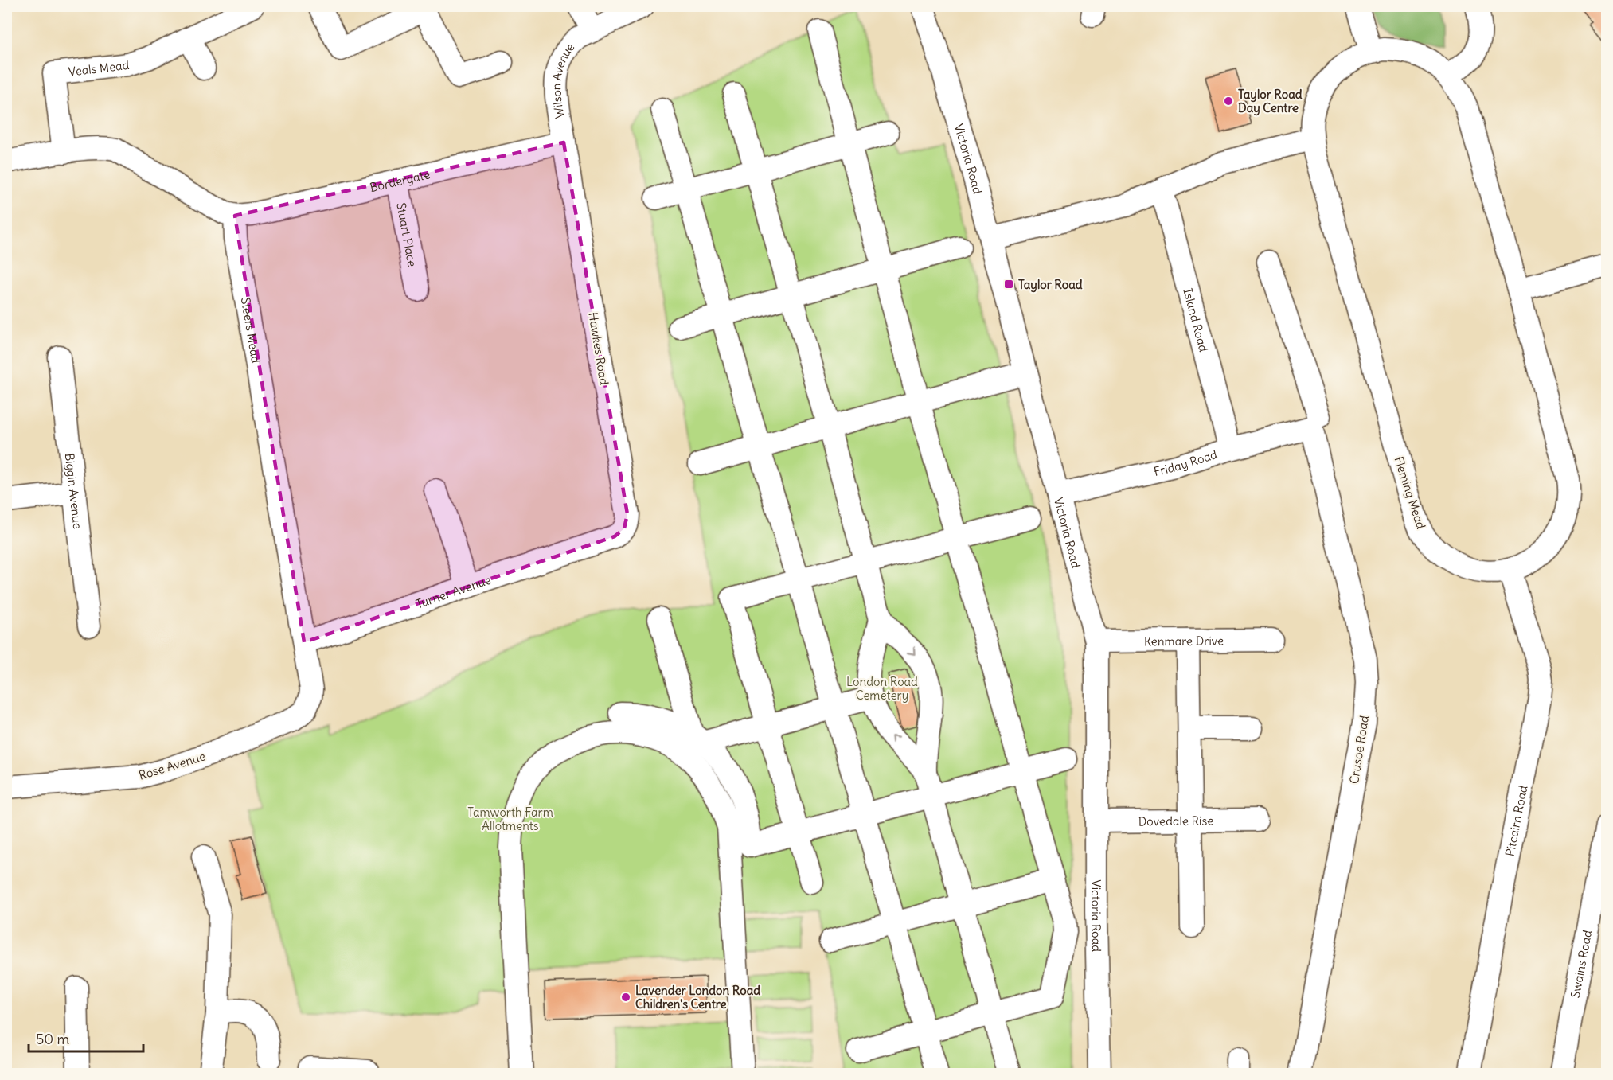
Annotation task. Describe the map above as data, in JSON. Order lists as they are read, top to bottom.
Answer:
{
  "streets": {
    "street": [
      "Veals Mead",
      "Wilson Avenue",
      "Victoria Road",
      "Bordergate",
      "Stuart Place",
      "Island Road",
      "Steers Mead",
      "Hawkes Road",
      "Friday Road",
      "Biggin Avenue",
      "Fleming Mead",
      "Turner Avenue",
      "Kenmare Drive",
      "Crusoe Road",
      "Rose Avenue",
      "Dovedale Rise",
      "Pitcairn Road",
      "Swains Road"
    ]
  },
  "crossings": [
    ["Wilson Avenue", "Bordergate"],
    ["Wilson Avenue", "Hawkes Road"],
    ["Victoria Road", "Friday Road"],
    ["Victoria Road", "Kenmare Drive"],
    ["Victoria Road", "Dovedale Rise"],
    ["Bordergate", "Stuart Place"],
    ["Bordergate", "Steers Mead"],
    ["Bordergate", "Hawkes Road"],
    ["Island Road", "Friday Road"],
    ["Steers Mead", "Turner Avenue"],
    ["Steers Mead", "Rose Avenue"],
    ["Hawkes Road", "Turner Avenue"],
    ["Friday Road", "Crusoe Road"],
    ["Fleming Mead", "Pitcairn Road"]
  ],
  "parks": ["London Road Cemetery", "Tamworth Farm Allotments"],
  "places": {
    "other": ["Taylor Road Day Centre", "Lavender London Road Children's Centre"],
    "transit": ["Taylor Road"]
  },
  "scale_bar": "50 m"
}
